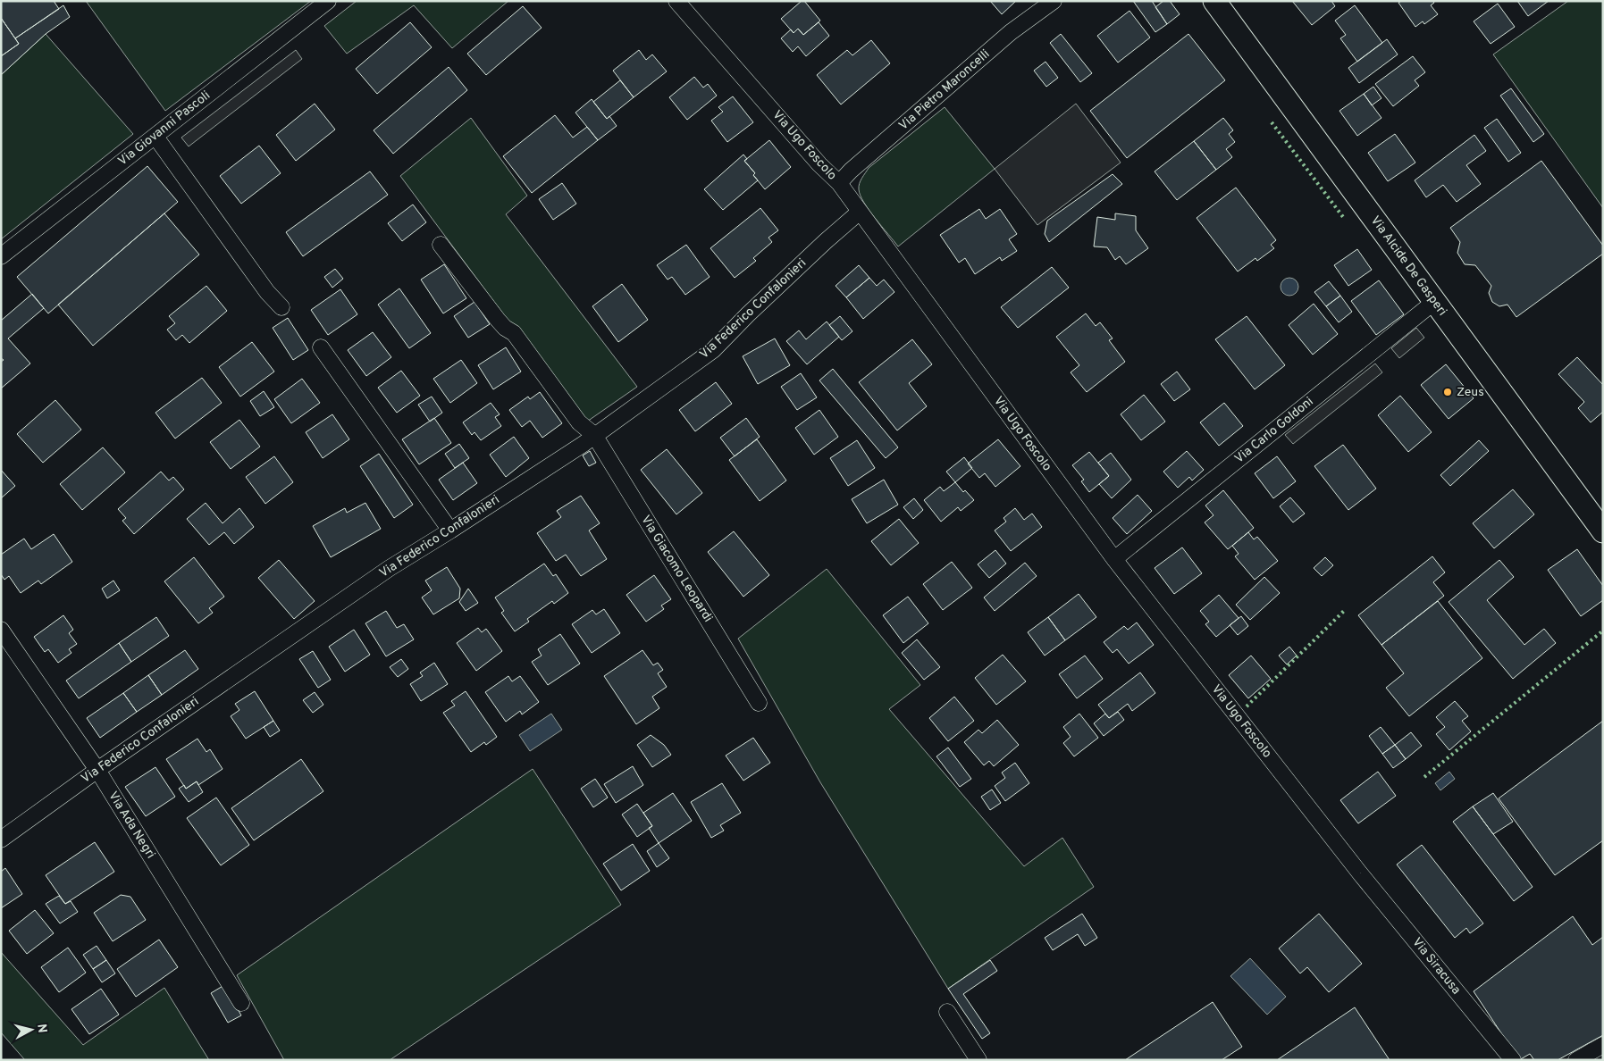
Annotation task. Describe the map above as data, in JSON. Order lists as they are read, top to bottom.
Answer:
{
  "streets": {
    "main road": ["Via Alcide De Gasperi"],
    "street": [
      "Via Pietro Maroncelli",
      "Via Giovanni Pascoli",
      "Via Ugo Foscolo",
      "Via Federico Confalonieri",
      "Via Carlo Goldoni",
      "Via Giacomo Leopardi",
      "Via Ada Negri",
      "Via Siracusa"
    ]
  },
  "crossings": [
    ["Via Pietro Maroncelli", "Via Ugo Foscolo"],
    ["Via Ugo Foscolo", "Via Federico Confalonieri"],
    ["Via Ugo Foscolo", "Via Carlo Goldoni"],
    ["Via Ugo Foscolo", "Via Siracusa"],
    ["Via Alcide De Gasperi", "Via Carlo Goldoni"],
    ["Via Federico Confalonieri", "Via Giacomo Leopardi"],
    ["Via Federico Confalonieri", "Via Ada Negri"]
  ],
  "places": ["Zeus"],
  "north": "right"
}
